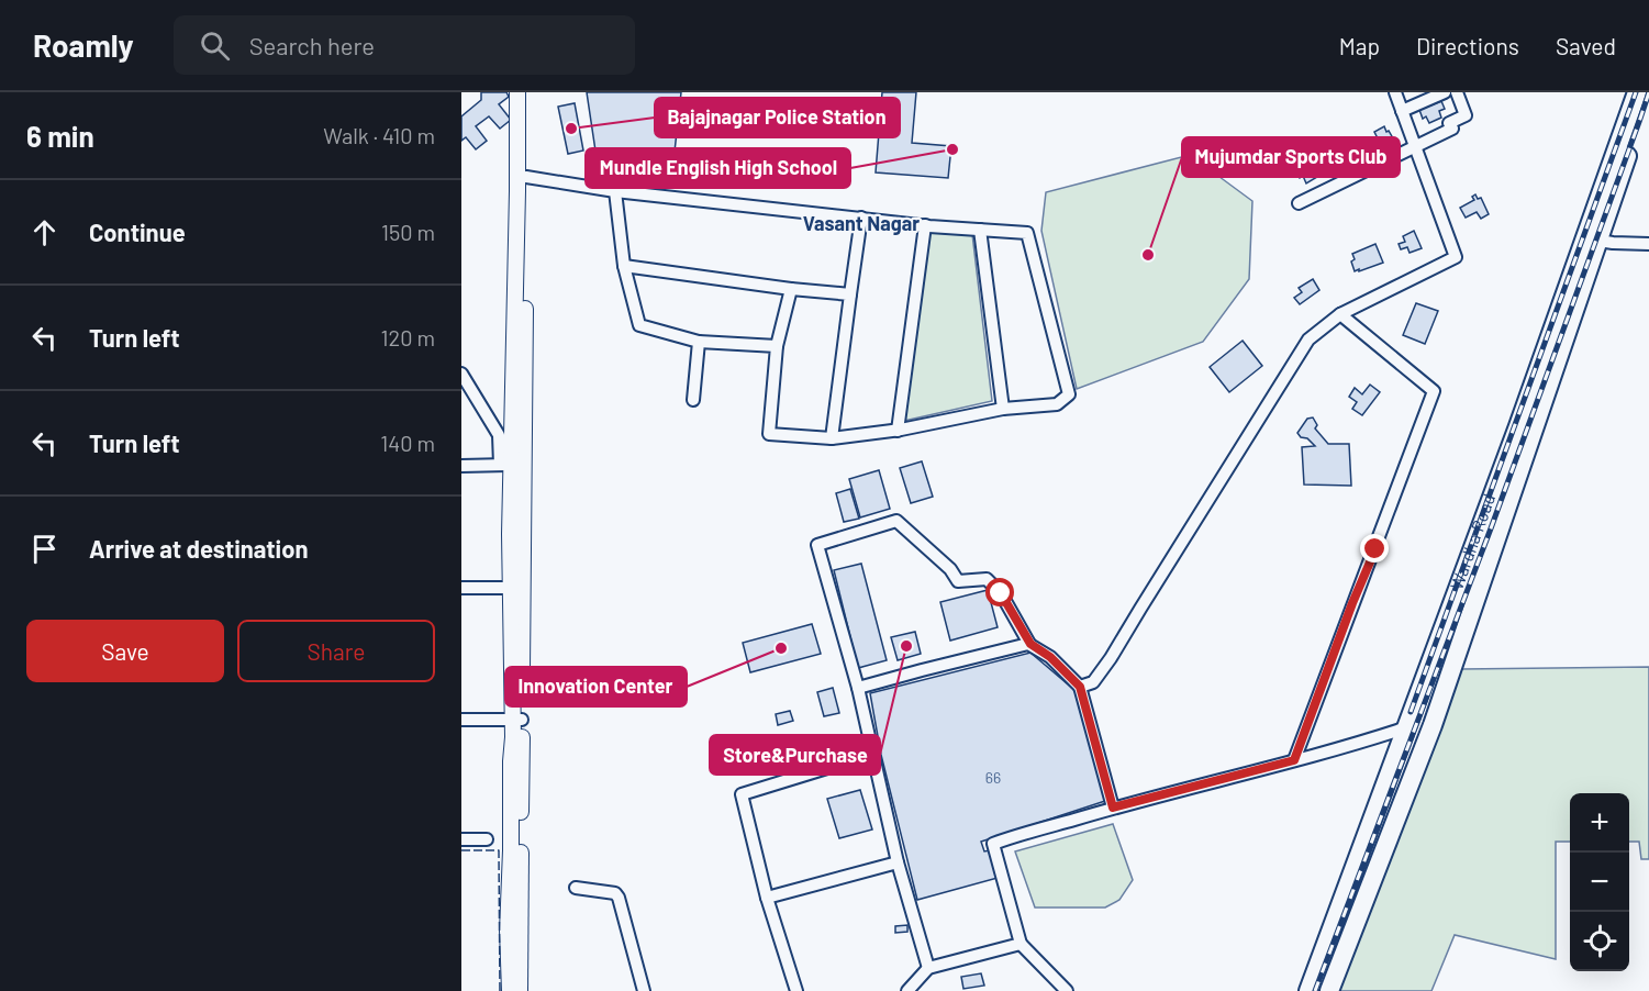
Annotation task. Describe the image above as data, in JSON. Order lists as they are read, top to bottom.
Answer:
{
  "streets": {
    "highway": ["Wardha Road"]
  },
  "districts": ["Vasant Nagar"],
  "places": [
    "Bajajnagar Police Station",
    "Mundle English High School",
    "Mujumdar Sports Club",
    "Store&Purchase",
    "Innovation Center"
  ],
  "house_numbers": ["66"],
  "page": {
    "header": "Roamly",
    "search": "Search here",
    "nav": ["Map", "Directions", "Saved"],
    "heading": ["6 min", "Walk · 410 m"],
    "list": [
      ["Continue", "150 m"],
      ["Turn left", "120 m"],
      ["Turn left", "140 m"],
      "Arrive at destination"
    ],
    "buttons": ["Save", "Share"],
    "map_buttons": ["+", "−"]
  }
}
